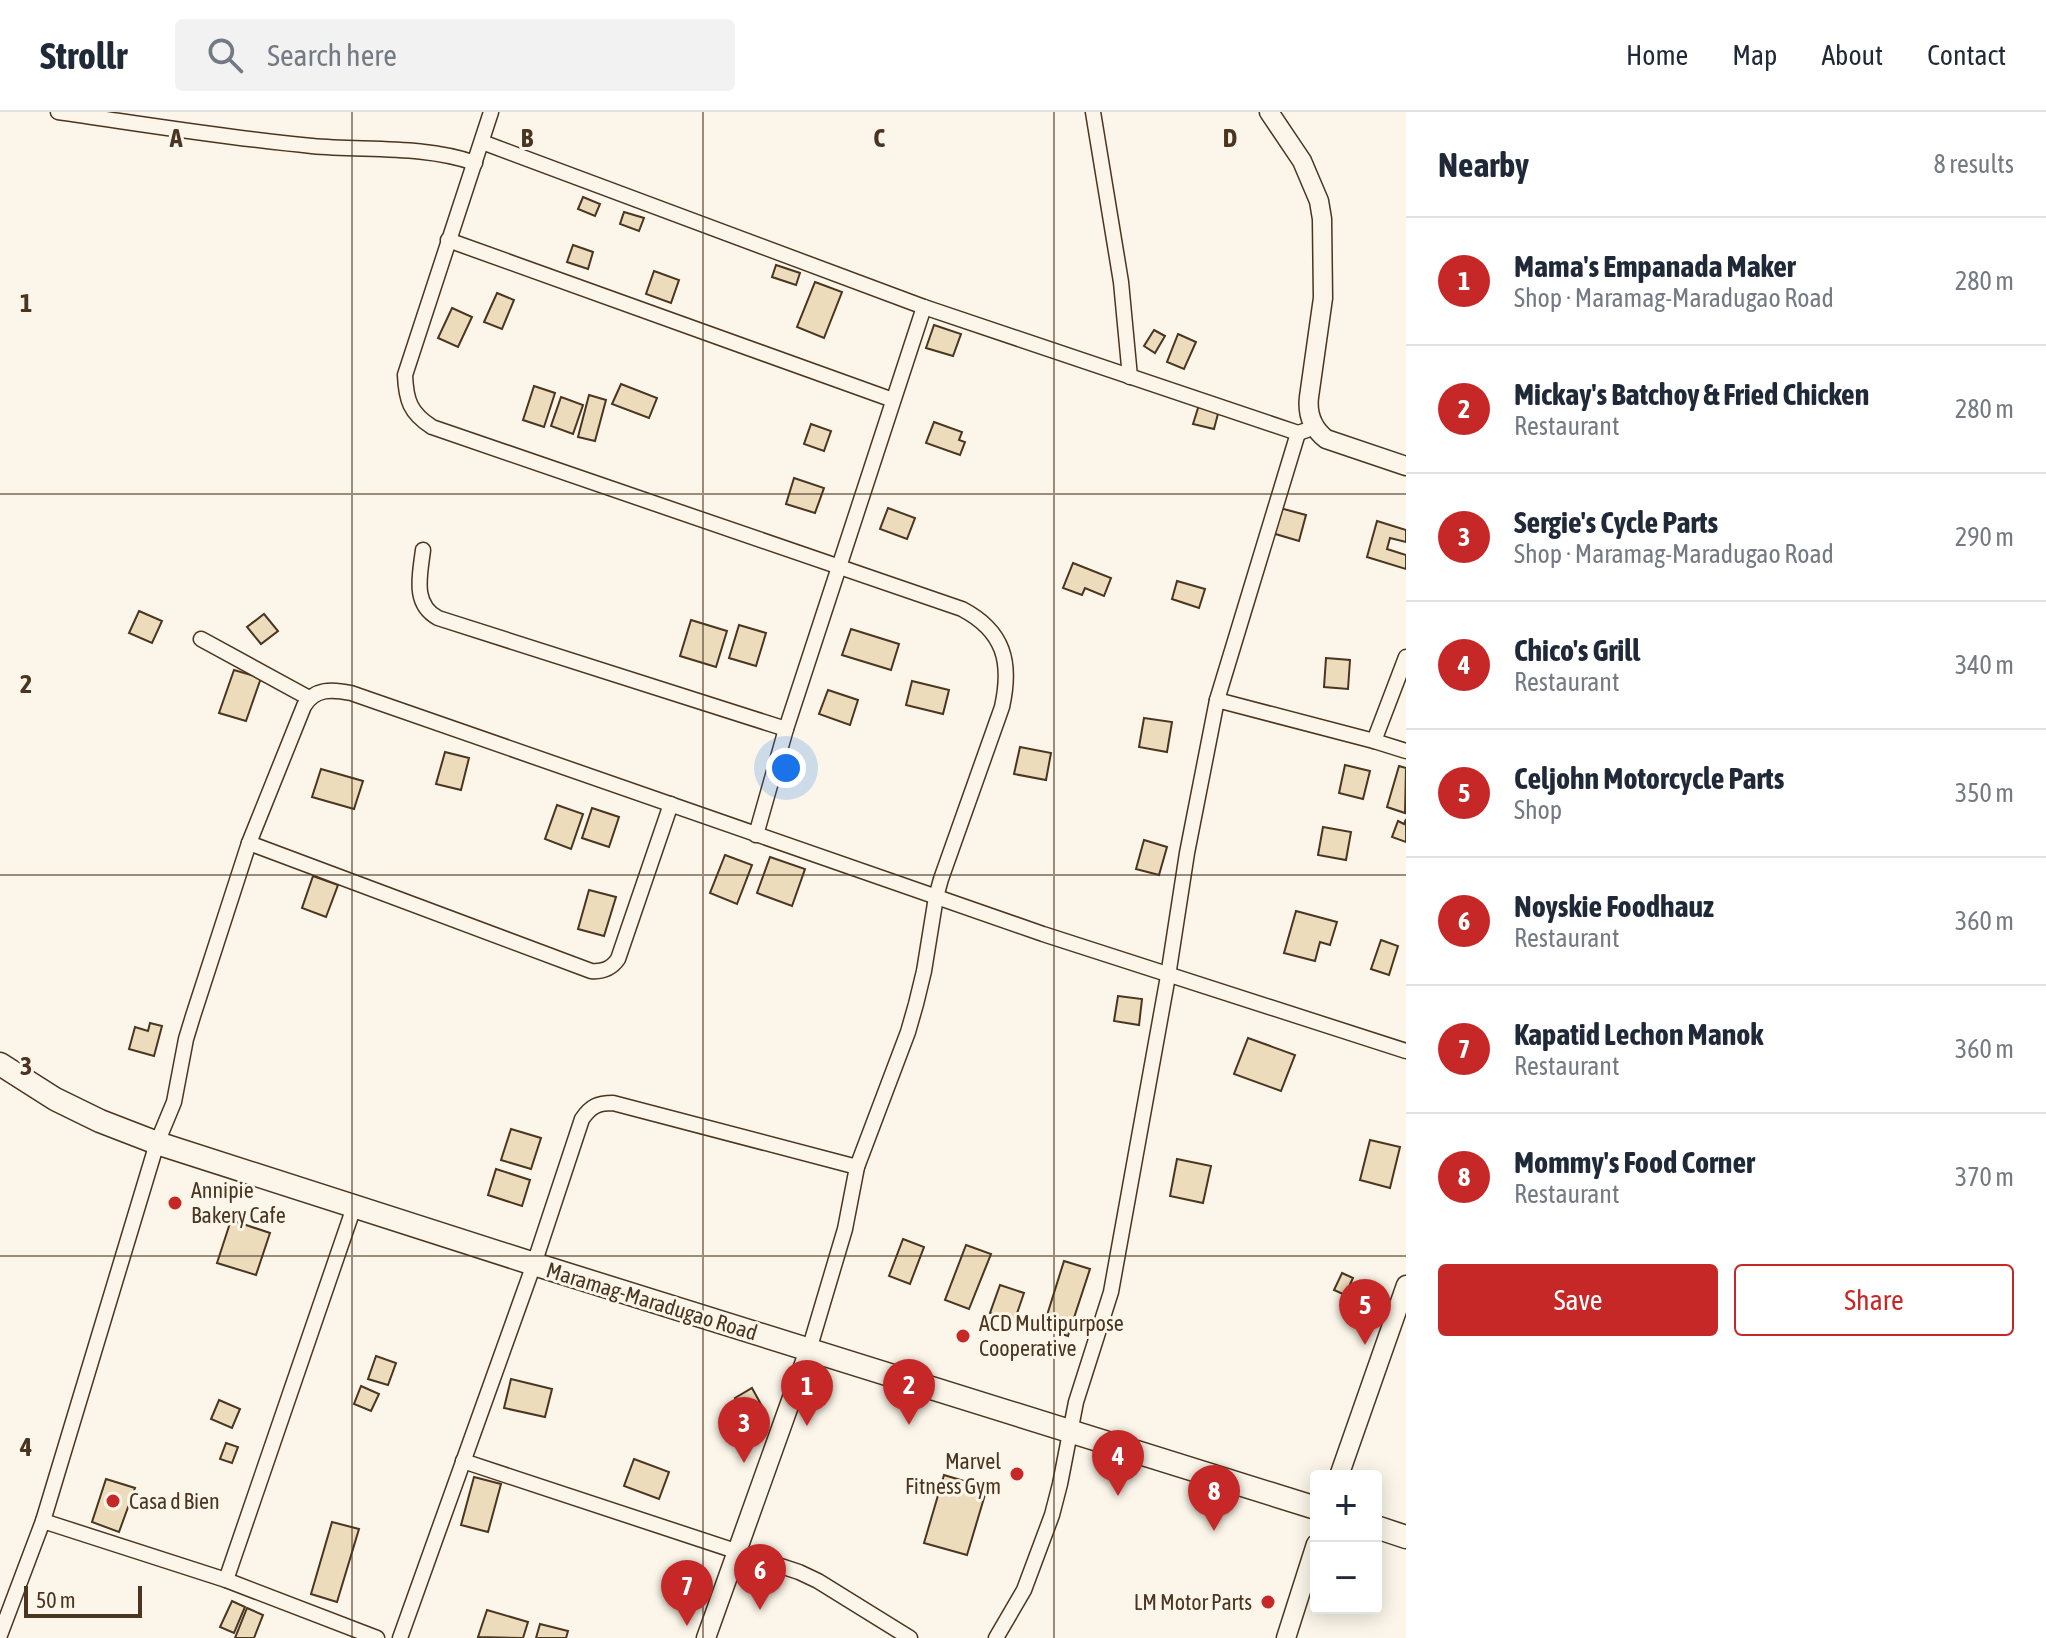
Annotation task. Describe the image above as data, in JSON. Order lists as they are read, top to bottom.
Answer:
{
  "streets": {
    "main road": ["Maramag-Maradugao Road"]
  },
  "places": [
    "Annipie Bakery Cafe",
    "ACD Multipurpose Cooperative",
    "Marvel Fitness Gym",
    "Casa d Bien",
    "LM Motor Parts"
  ],
  "scale_bar": "50 m",
  "page": {
    "header": "Strollr",
    "search": "Search here",
    "nav": [
      "Home",
      "Map",
      "About",
      "Contact"
    ],
    "heading": ["Nearby", "8 results"],
    "list": [
      {
        "mark": "1",
        "name": "Mama's Empanada Maker",
        "note": "Shop · Maramag-Maradugao Road",
        "value": "280 m"
      },
      {
        "mark": "2",
        "name": "Mickay's Batchoy & Fried Chicken",
        "note": "Restaurant",
        "value": "280 m"
      },
      {
        "mark": "3",
        "name": "Sergie's Cycle Parts",
        "note": "Shop · Maramag-Maradugao Road",
        "value": "290 m"
      },
      {
        "mark": "4",
        "name": "Chico's Grill",
        "note": "Restaurant",
        "value": "340 m"
      },
      {
        "mark": "5",
        "name": "Celjohn Motorcycle Parts",
        "note": "Shop",
        "value": "350 m"
      },
      {
        "mark": "6",
        "name": "Noyskie Foodhauz",
        "note": "Restaurant",
        "value": "360 m"
      },
      {
        "mark": "7",
        "name": "Kapatid Lechon Manok",
        "note": "Restaurant",
        "value": "360 m"
      },
      {
        "mark": "8",
        "name": "Mommy's Food Corner",
        "note": "Restaurant",
        "value": "370 m"
      }
    ],
    "buttons": ["Save", "Share"],
    "pins": [
      "5",
      "2",
      "1",
      "3",
      "4",
      "8",
      "6",
      "7"
    ],
    "map_buttons": ["+", "−"],
    "scale": "50 m"
  },
  "grid": {
    "columns": [
      "A",
      "B",
      "C",
      "D"
    ],
    "rows": [
      "1",
      "2",
      "3",
      "4"
    ]
  }
}
